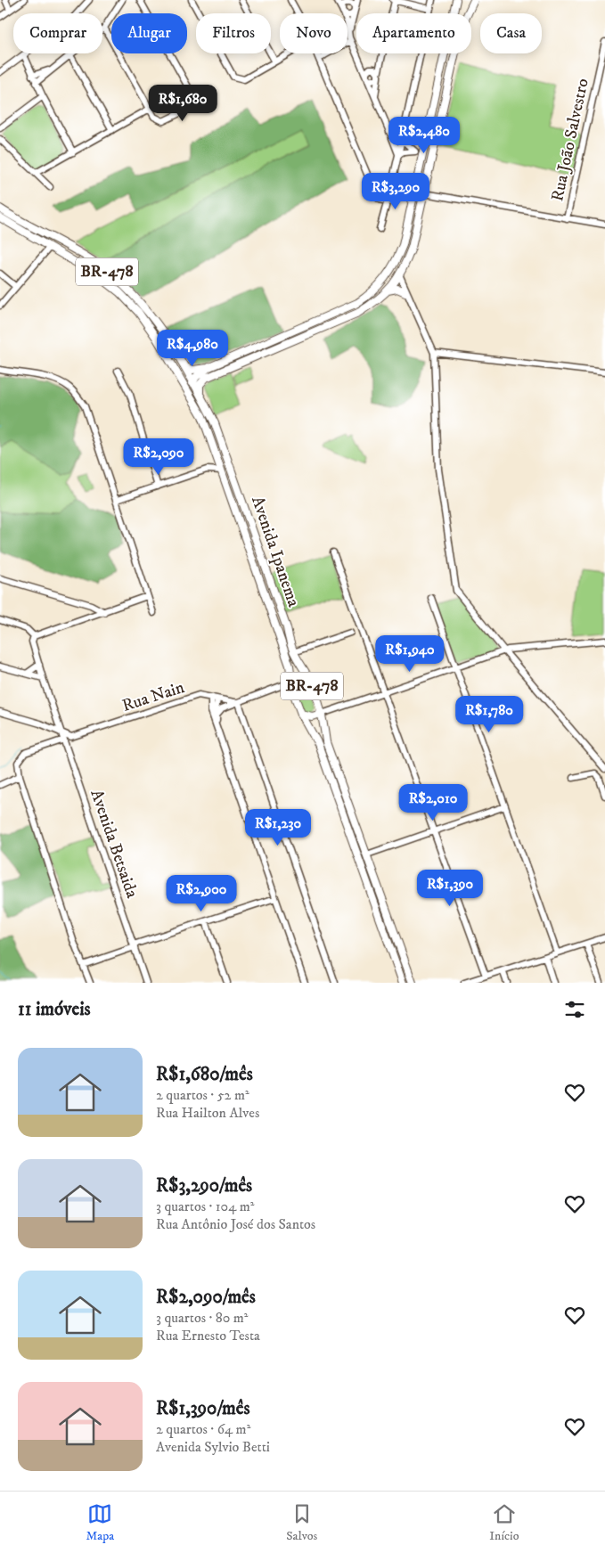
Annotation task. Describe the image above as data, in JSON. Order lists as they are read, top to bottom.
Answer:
{
  "streets": {
    "main road": ["BR-478", "Avenida Ipanema"],
    "street": ["Rua João Salvestro", "Rua Nain", "Avenida Betsaida"]
  },
  "crossings": [
    ["Rua Nain", "Avenida Betsaida"]
  ],
  "page": {
    "chip": [
      "Comprar",
      "Alugar",
      "Filtros",
      "Novo",
      "Apartamento",
      "Casa"
    ],
    "price": [
      "R$1,680",
      "R$2,480",
      "R$3,290",
      "R$4,980",
      "R$2,090",
      "R$1,940",
      "R$1,780",
      "R$2,010",
      "R$1,230",
      "R$1,390",
      "R$2,900"
    ],
    "heading": "11 imóveis",
    "list": [
      {
        "name": "R$1,680/mês",
        "note": "2 quartos · 52 m² · Rua Hailton Alves"
      },
      {
        "name": "R$3,290/mês",
        "note": "3 quartos · 104 m² · Rua Antônio José dos Santos"
      },
      {
        "name": "R$2,090/mês",
        "note": "3 quartos · 80 m² · Rua Ernesto Testa"
      },
      {
        "name": "R$1,390/mês",
        "note": "2 quartos · 64 m² · Avenida Sylvio Betti"
      }
    ],
    "tabs": ["Mapa", "Salvos", "Início"]
  }
}
